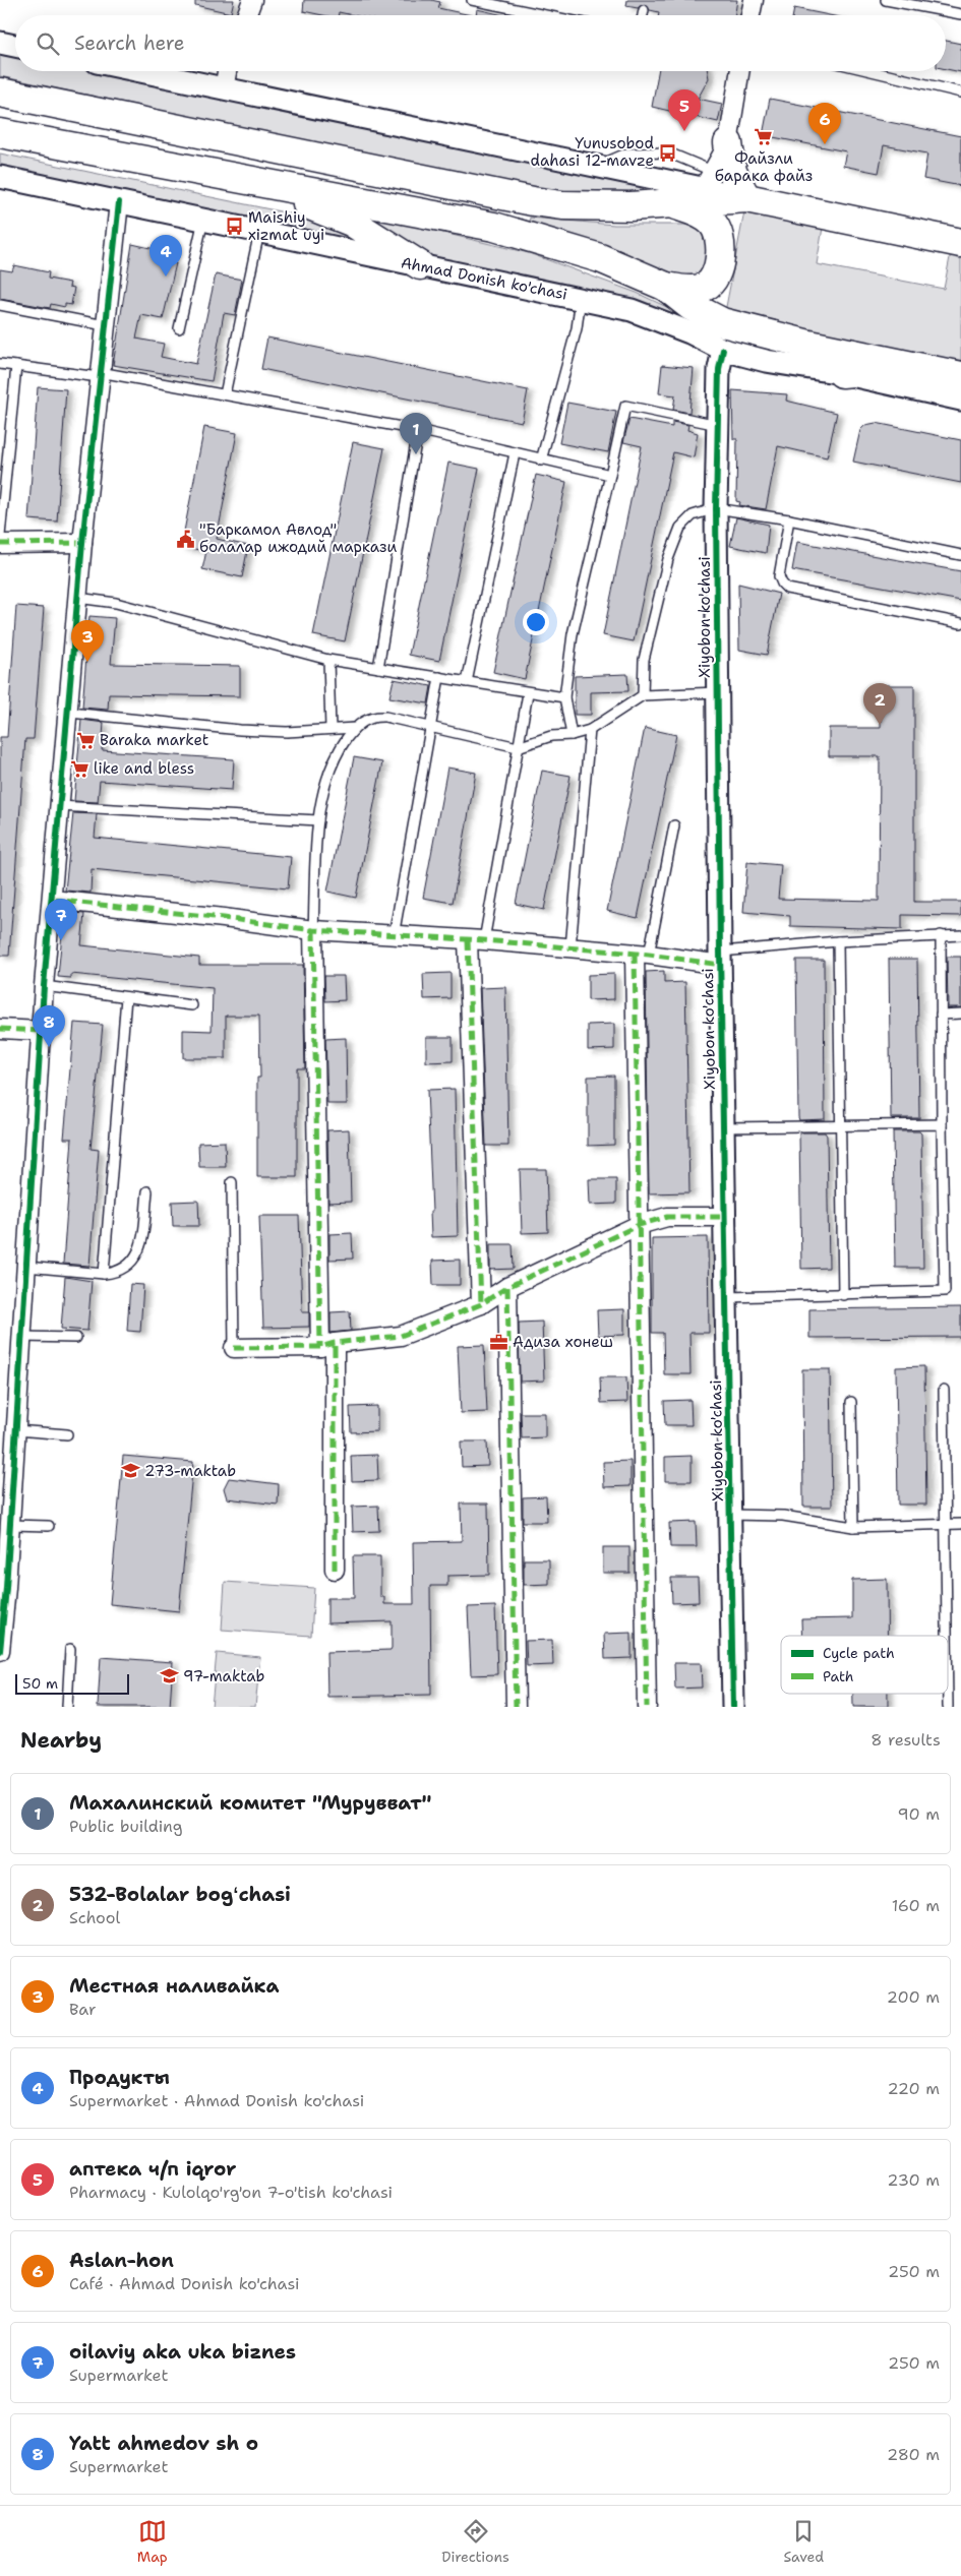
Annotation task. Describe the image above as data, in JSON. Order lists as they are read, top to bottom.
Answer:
{
  "streets": {
    "street": ["Ahmad Donish ko'chasi", "Xiyobon ko'chasi"]
  },
  "crossings": [
    ["Ahmad Donish ko'chasi", "Xiyobon ko'chasi"]
  ],
  "places": {
    "supermarket": ["Файзли барака файз", "Baraka market", "like and bless"],
    "bus stop": ["Yunusobod dahasi 12-mavze", "Maishiy xizmat uyi"],
    "public building": ["\"Баркамол Авлод\" болалар ижодий маркази"],
    "office": ["Адиза хонеш"],
    "school or university": ["273-maktab", "97-maktab"]
  },
  "legend": ["Cycle path", "Path"],
  "scale_bar": "50 m",
  "page": {
    "search": "Search here",
    "pins": [
      "5",
      "6",
      "4",
      "1",
      "3",
      "2",
      "7",
      "8"
    ],
    "scale": "50 m",
    "heading": ["Nearby", "8 results"],
    "list": [
      {
        "mark": "1",
        "name": "Махалинский комитет \"Мурувват\"",
        "note": "Public building",
        "value": "90 m"
      },
      {
        "mark": "2",
        "name": "532-Bolalar bogʻchasi",
        "note": "School",
        "value": "160 m"
      },
      {
        "mark": "3",
        "name": "Местная наливайка",
        "note": "Bar",
        "value": "200 m"
      },
      {
        "mark": "4",
        "name": "Продукты",
        "note": "Supermarket · Ahmad Donish ko'chasi",
        "value": "220 m"
      },
      {
        "mark": "5",
        "name": "аптека ч/п iqror",
        "note": "Pharmacy · Kulolqo'rg'on 7-o'tish ko'chasi",
        "value": "230 m"
      },
      {
        "mark": "6",
        "name": "Aslan-hon",
        "note": "Café · Ahmad Donish ko'chasi",
        "value": "250 m"
      },
      {
        "mark": "7",
        "name": "oilaviy aka uka biznes",
        "note": "Supermarket",
        "value": "250 m"
      },
      {
        "mark": "8",
        "name": "Yatt ahmedov sh o",
        "note": "Supermarket",
        "value": "280 m"
      }
    ],
    "nav": ["Map", "Directions", "Saved"]
  }
}
